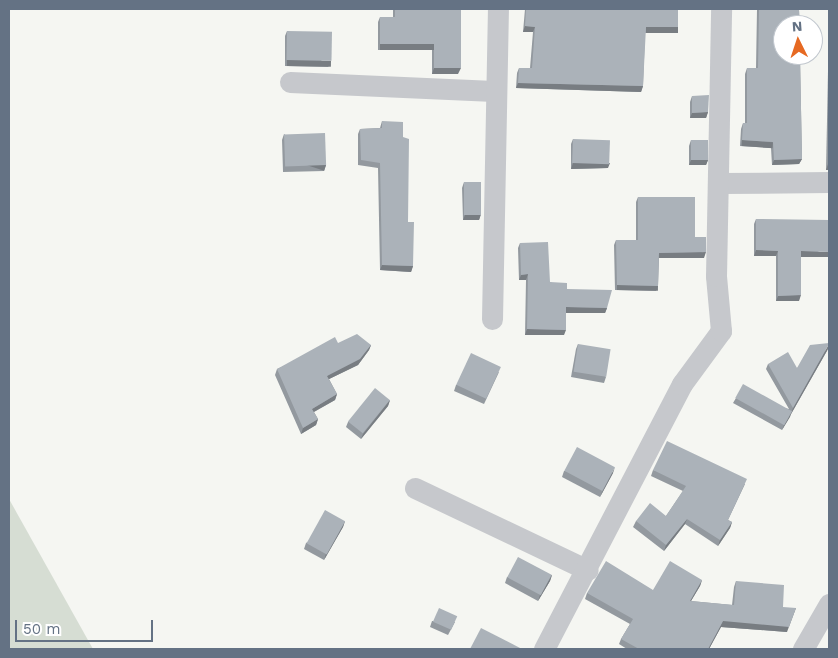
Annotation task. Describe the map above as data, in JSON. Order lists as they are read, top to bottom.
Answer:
{
  "scale_bar": "50 m",
  "north": "top"
}
